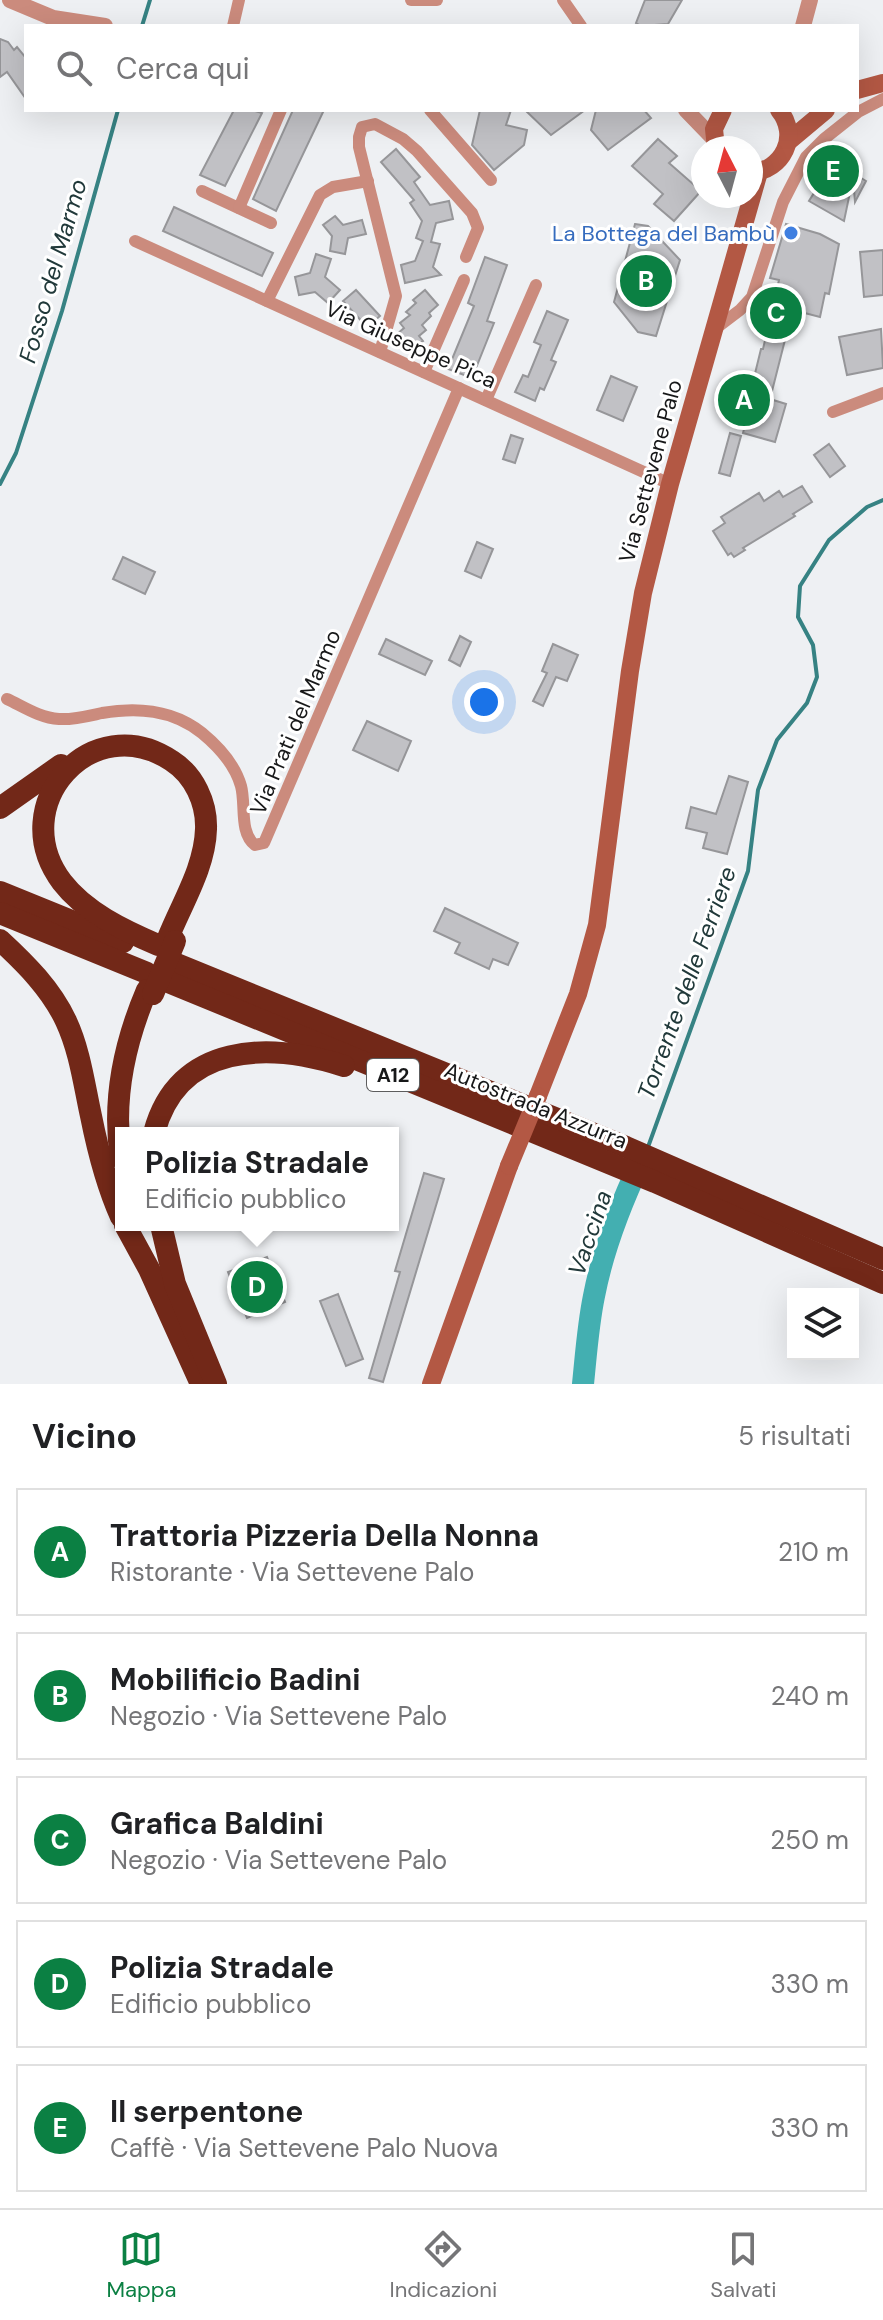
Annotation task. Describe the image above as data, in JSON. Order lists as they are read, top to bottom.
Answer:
{
  "streets": {
    "highway": ["A12", "Autostrada Azzurra"],
    "main road": ["Via Settevene Palo"],
    "street": ["Via Giuseppe Pica", "Via Prati del Marmo"]
  },
  "crossings": [
    ["Via Giuseppe Pica", "Via Settevene Palo"],
    ["Via Giuseppe Pica", "Via Prati del Marmo"]
  ],
  "water": ["Fosso del Marmo", "Torrente delle Ferriere", "Vaccina"],
  "places": ["La Bottega del Bambù"],
  "north": "top",
  "page": {
    "search": "Cerca qui",
    "pins": [
      "E",
      "B",
      "C",
      "A",
      "D"
    ],
    "popup": ["Polizia Stradale", "Edificio pubblico"],
    "heading": ["Vicino", "5 risultati"],
    "list": [
      {
        "mark": "A",
        "name": "Trattoria Pizzeria Della Nonna",
        "note": "Ristorante · Via Settevene Palo",
        "value": "210 m"
      },
      {
        "mark": "B",
        "name": "Mobilificio Badini",
        "note": "Negozio · Via Settevene Palo",
        "value": "240 m"
      },
      {
        "mark": "C",
        "name": "Grafica Baldini",
        "note": "Negozio · Via Settevene Palo",
        "value": "250 m"
      },
      {
        "mark": "D",
        "name": "Polizia Stradale",
        "note": "Edificio pubblico",
        "value": "330 m"
      },
      {
        "mark": "E",
        "name": "Il serpentone",
        "note": "Caffè · Via Settevene Palo Nuova",
        "value": "330 m"
      }
    ],
    "nav": ["Mappa", "Indicazioni", "Salvati"]
  }
}
